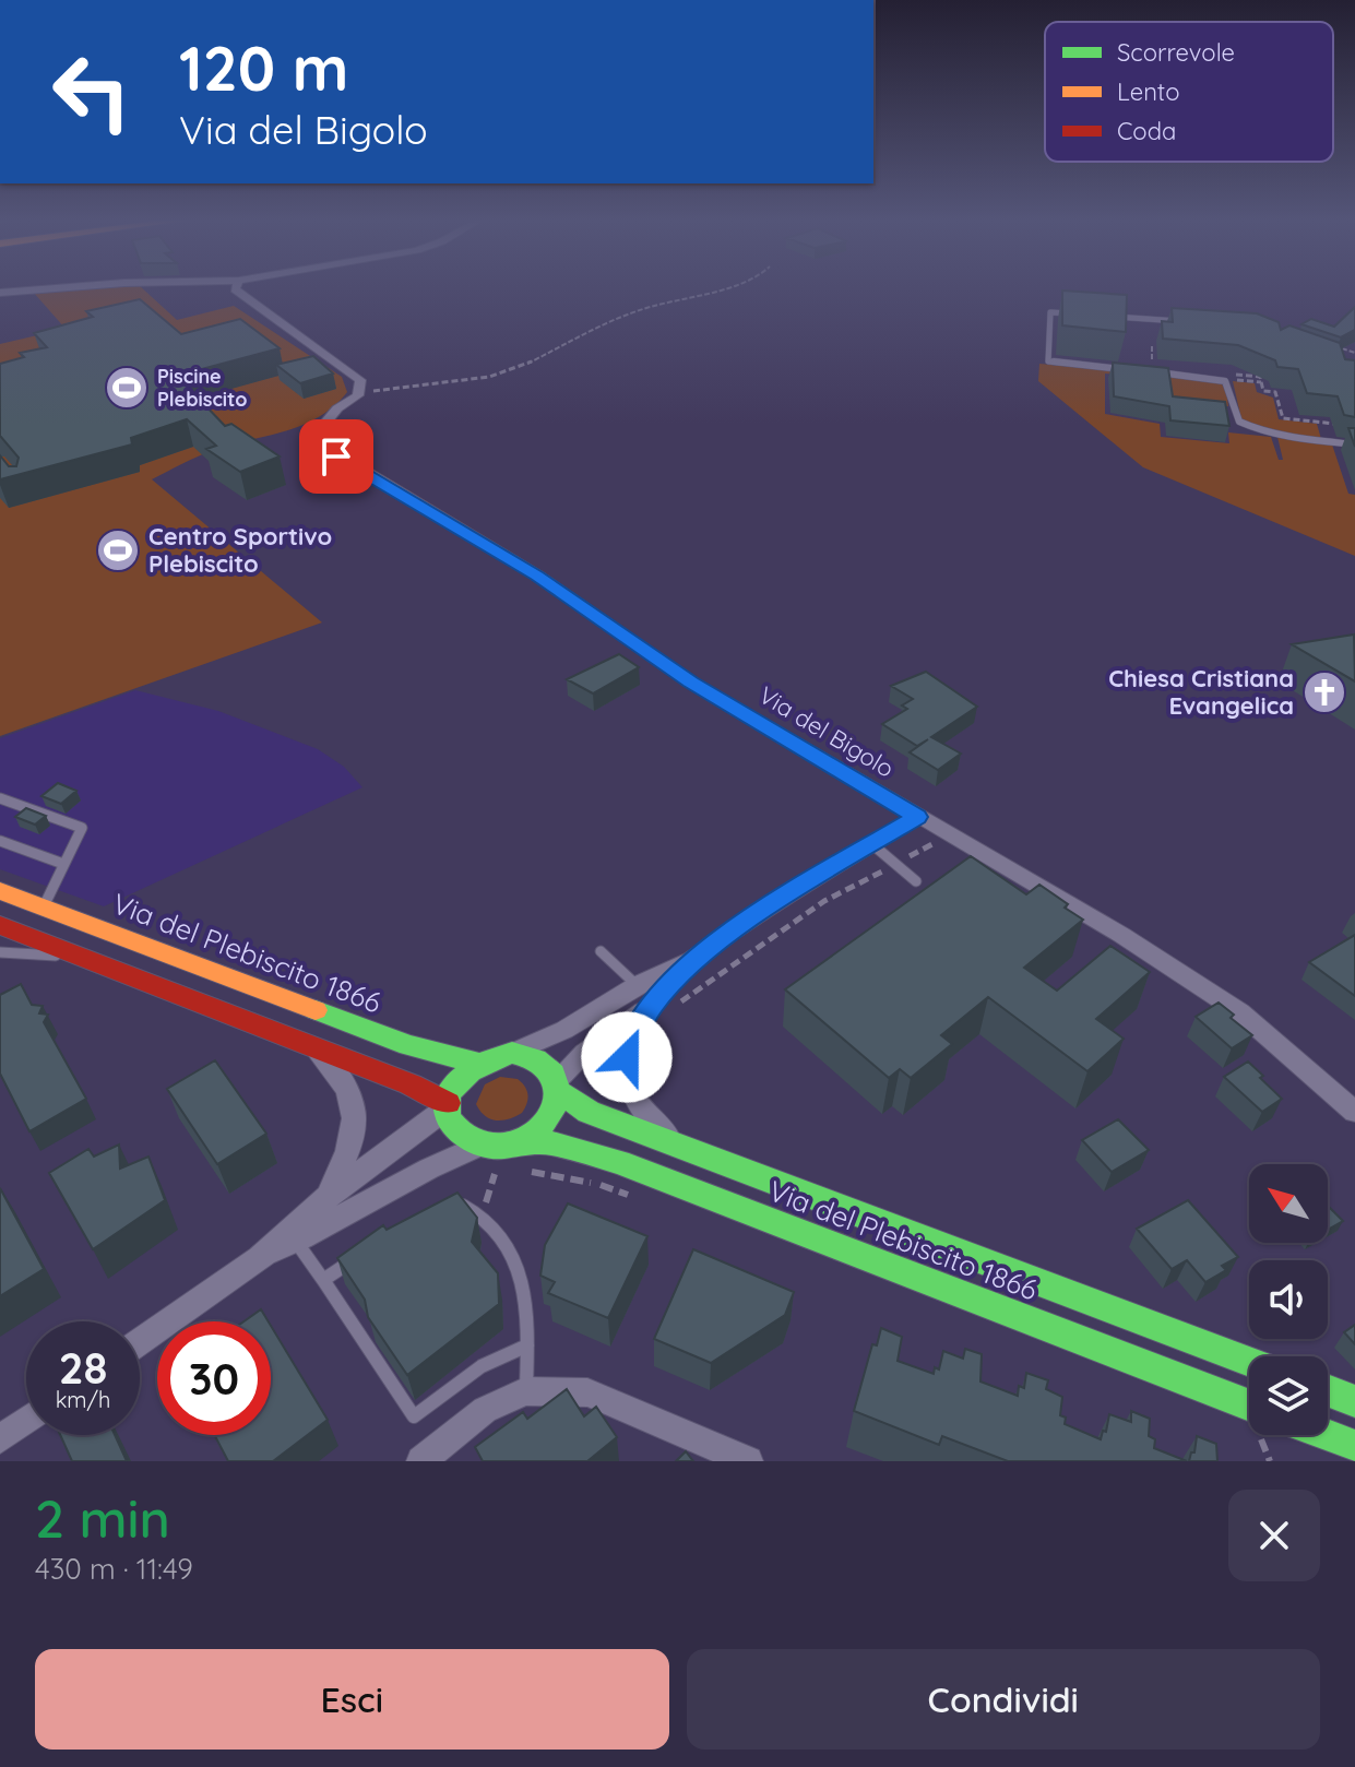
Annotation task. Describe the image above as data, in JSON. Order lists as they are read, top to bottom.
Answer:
{
  "streets": {
    "main road": ["Via del Plebiscito 1866"],
    "street": ["Via del Bigolo"]
  },
  "places": {
    "sports": ["Piscine Plebiscito", "Centro Sportivo Plebiscito"],
    "church": ["Chiesa Cristiana Evangelica"]
  },
  "legend": ["Scorrevole", "Lento", "Coda"],
  "north": "top left",
  "page": {
    "turn": ["120 m", "Via del Bigolo"],
    "speed": "28 km/h",
    "limit": "30",
    "heading": ["2 min", "430 m · 11:49"],
    "buttons": ["Esci", "Condividi"]
  }
}
